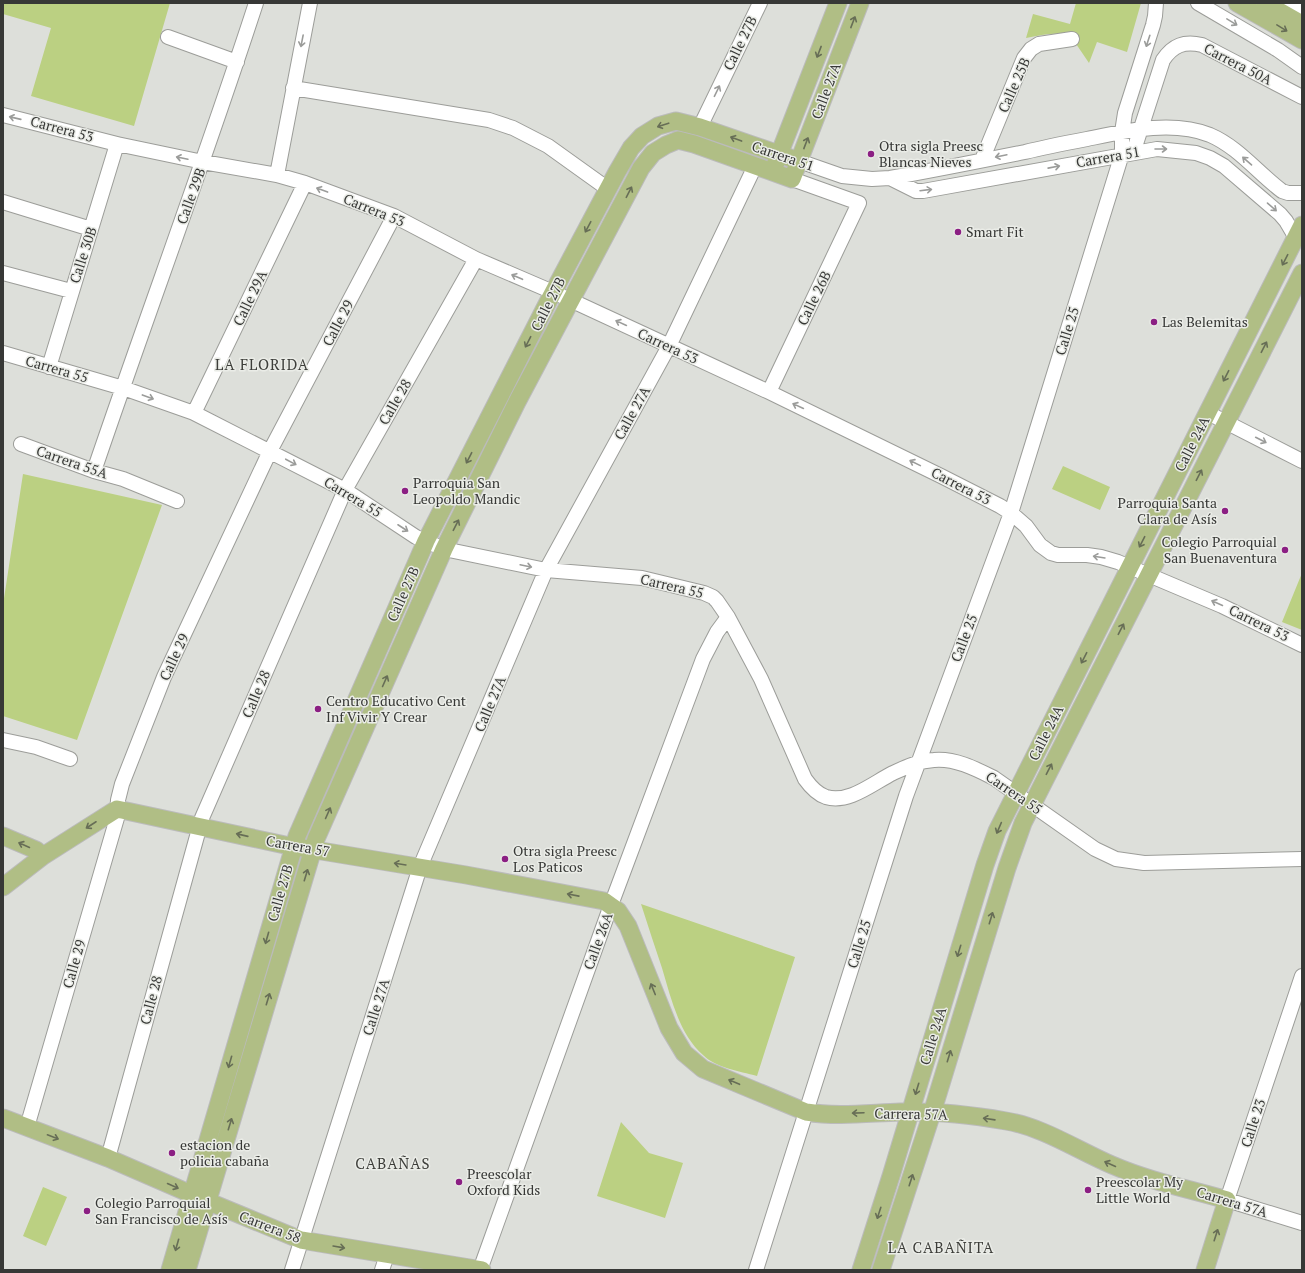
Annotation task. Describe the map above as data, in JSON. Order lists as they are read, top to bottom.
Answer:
{
  "streets": {
    "main road": [
      "Calle 27B",
      "Calle 27A",
      "Carrera 51",
      "Calle 24A",
      "Carrera 57",
      "Carrera 57A",
      "Calle 23",
      "Carrera 58"
    ],
    "street": [
      "Carrera 50A",
      "Calle 25B",
      "Carrera 53",
      "Calle 29B",
      "Calle 30B",
      "Calle 29A",
      "Calle 26B",
      "Calle 29",
      "Calle 25",
      "Carrera 55",
      "Calle 28",
      "Carrera 55A",
      "Calle 26A"
    ]
  },
  "crossings": [
    ["Calle 27B", "Carrera 53"],
    ["Calle 27B", "Carrera 51"],
    ["Calle 27B", "Carrera 55"],
    ["Calle 27B", "Carrera 57"],
    ["Calle 27B", "Carrera 58"],
    ["Carrera 50A", "Calle 25"],
    ["Calle 25B", "Carrera 51"],
    ["Calle 27A", "Carrera 53"],
    ["Calle 27A", "Carrera 51"],
    ["Calle 27A", "Carrera 55"],
    ["Calle 27A", "Carrera 57"],
    ["Calle 27A", "Carrera 58"],
    ["Carrera 53", "Calle 29B"],
    ["Carrera 53", "Calle 30B"],
    ["Carrera 53", "Calle 29A"],
    ["Carrera 53", "Calle 26B"],
    ["Carrera 53", "Calle 29"],
    ["Carrera 53", "Calle 25"],
    ["Carrera 53", "Calle 28"],
    ["Carrera 53", "Calle 24A"],
    ["Carrera 51", "Calle 26B"],
    ["Carrera 51", "Calle 25"],
    ["Carrera 51", "Calle 24A"],
    ["Calle 29B", "Carrera 55"],
    ["Calle 29B", "Carrera 55A"],
    ["Calle 30B", "Carrera 55"],
    ["Calle 29A", "Carrera 55"],
    ["Calle 29", "Carrera 55"],
    ["Calle 29", "Carrera 57"],
    ["Calle 29", "Carrera 58"],
    ["Calle 25", "Carrera 55"],
    ["Calle 25", "Carrera 57A"],
    ["Carrera 55", "Calle 28"],
    ["Carrera 55", "Calle 24A"],
    ["Carrera 55", "Calle 26A"],
    ["Calle 28", "Carrera 57"],
    ["Calle 28", "Carrera 58"],
    ["Calle 24A", "Carrera 57A"],
    ["Carrera 57", "Calle 26A"],
    ["Carrera 57", "Carrera 57A"],
    ["Calle 26A", "Carrera 57A"],
    ["Calle 26A", "Carrera 58"],
    ["Carrera 57A", "Calle 23"]
  ],
  "one_way": [
    "Carrera 53",
    "Carrera 57",
    "Carrera 57A",
    "Carrera 58"
  ],
  "districts": ["LA FLORIDA", "CABAÑAS", "LA CABAÑITA"],
  "places": [
    "Otra sigla Preesc Blancas Nieves",
    "Smart Fit",
    "Las Belemitas",
    "Parroquia San Leopoldo Mandic",
    "Parroquia Santa Clara de Asís",
    "Colegio Parroquial San Buenaventura",
    "Centro Educativo Cent Inf Vivir Y Crear",
    "Otra sigla Preesc Los Paticos",
    "estacion de policia cabaña",
    "Preescolar Oxford Kids",
    "Preescolar My Little World",
    "Colegio Parroquial San Francisco de Asís"
  ]
}
